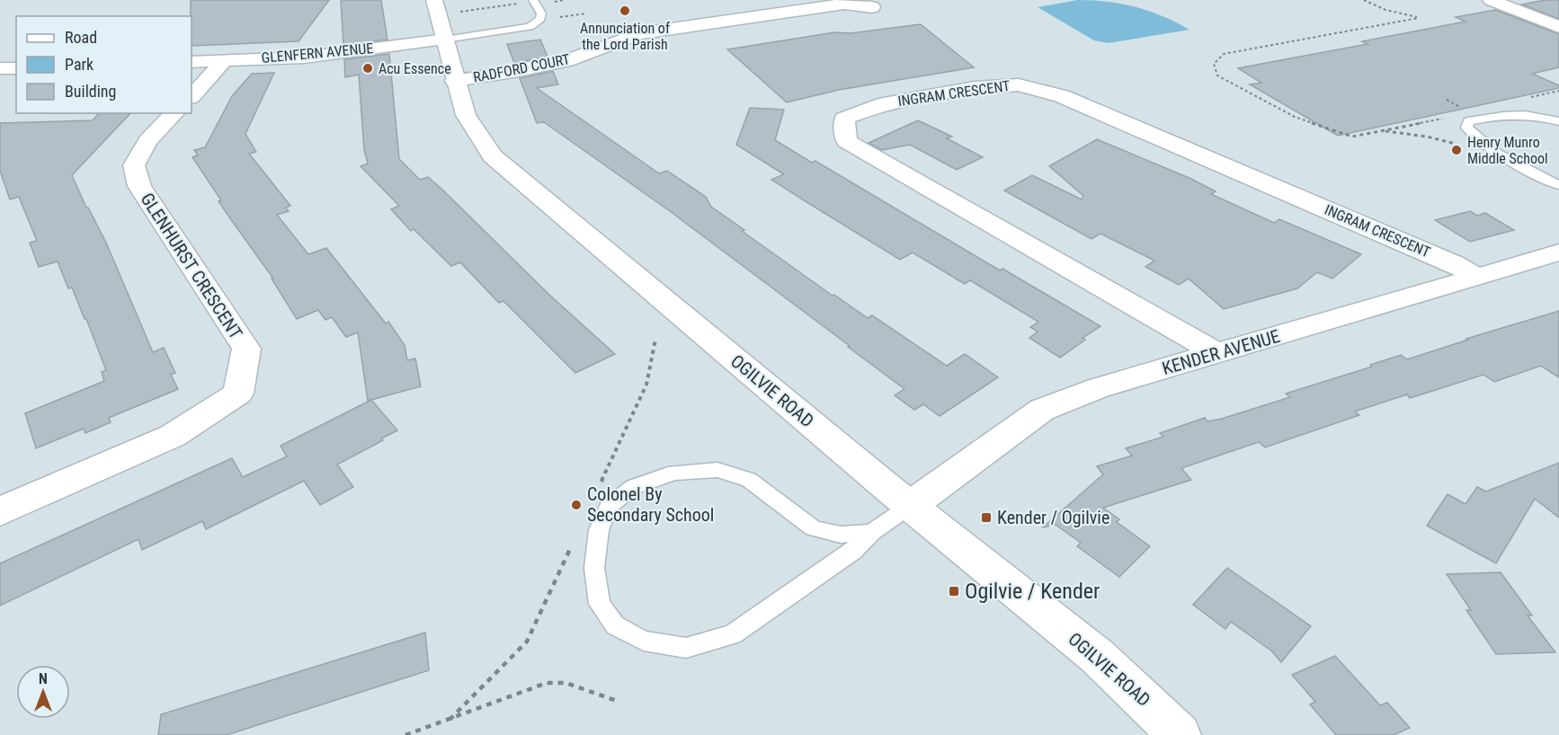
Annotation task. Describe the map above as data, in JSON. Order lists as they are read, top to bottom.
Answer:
{
  "streets": {
    "street": [
      "GLENFERN AVENUE",
      "RADFORD COURT",
      "INGRAM CRESCENT",
      "GLENHURST CRESCENT",
      "KENDER AVENUE",
      "OGILVIE ROAD"
    ]
  },
  "crossings": [
    ["GLENFERN AVENUE", "OGILVIE ROAD"],
    ["RADFORD COURT", "OGILVIE ROAD"],
    ["INGRAM CRESCENT", "KENDER AVENUE"],
    ["KENDER AVENUE", "OGILVIE ROAD"]
  ],
  "places": {
    "other": [
      "Annunciation of the Lord Parish",
      "Acu Essence",
      "Henry Munro Middle School",
      "Colonel By Secondary School"
    ],
    "transit": ["Kender / Ogilvie", "Ogilvie / Kender"]
  },
  "legend": ["Road", "Park", "Building"],
  "north": "top"
}
